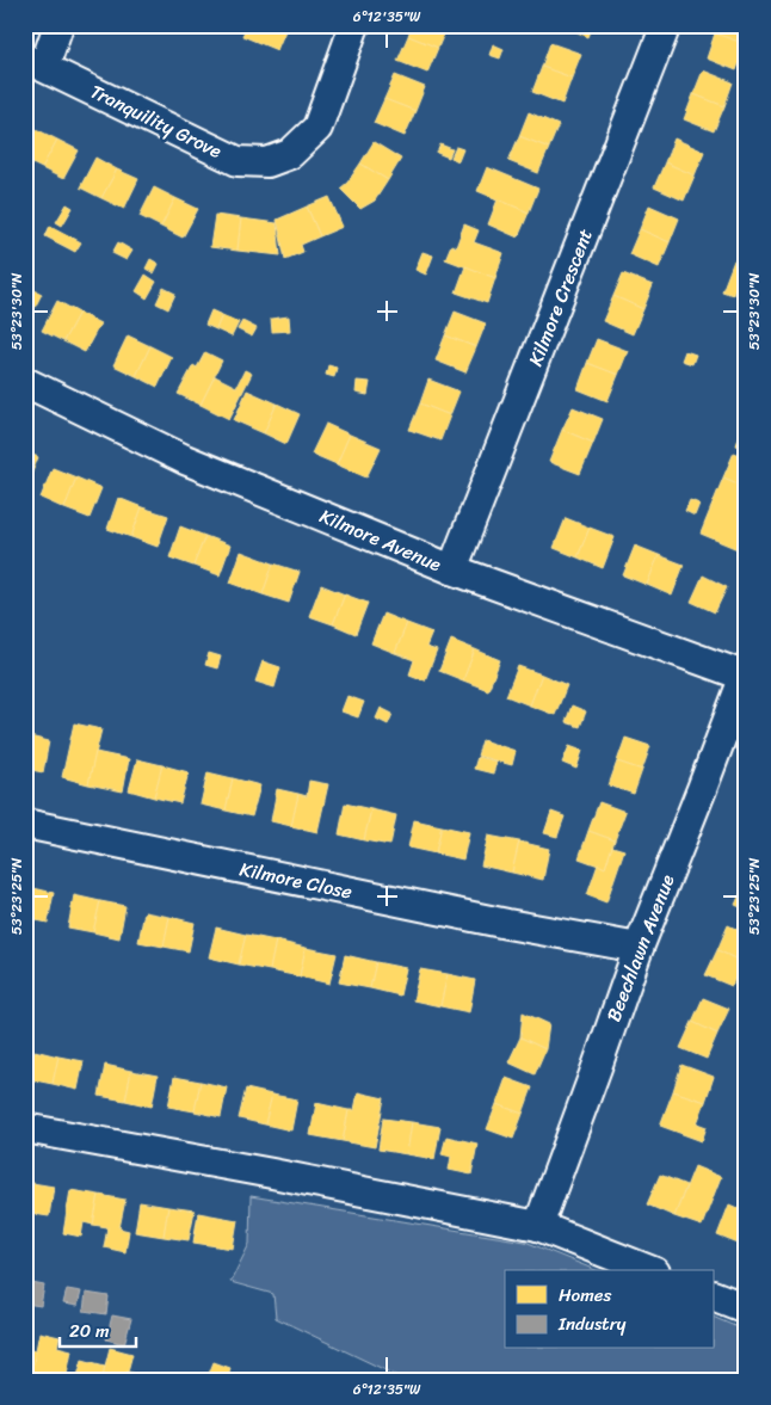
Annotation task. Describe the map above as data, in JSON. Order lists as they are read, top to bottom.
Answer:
{
  "streets": {
    "street": [
      "Tranquility Grove",
      "Kilmore Crescent",
      "Kilmore Avenue",
      "Kilmore Close",
      "Beechlawn Avenue"
    ]
  },
  "crossings": [
    ["Kilmore Crescent", "Kilmore Avenue"],
    ["Kilmore Avenue", "Beechlawn Avenue"],
    ["Kilmore Close", "Beechlawn Avenue"]
  ],
  "legend": ["Homes", "Industry"],
  "scale_bar": "20 m",
  "coordinates": ["6°12'35\"W", "53°23'30\"N", "53°23'25\"N"]
}
